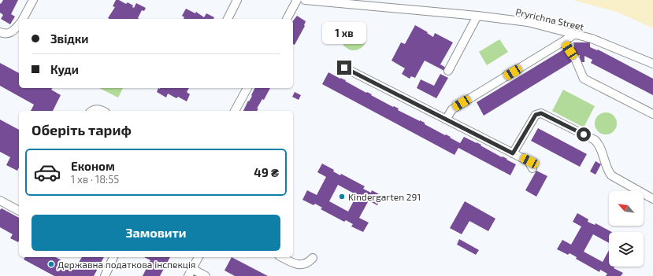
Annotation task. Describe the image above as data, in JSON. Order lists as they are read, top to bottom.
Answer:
{
  "streets": {
    "street": ["Pryrichna Street"]
  },
  "places": ["Kindergarten 291", "Державна податкова інспекція"],
  "north": "top left",
  "page": {
    "banner": ["Звідки", "Куди"],
    "bubble": "1 хв",
    "heading": "Оберіть тариф",
    "list": [
      {
        "name": "Економ",
        "note": "1 хв · 18:55",
        "value": "49 ₴"
      }
    ],
    "buttons": "Замовити"
  }
}
